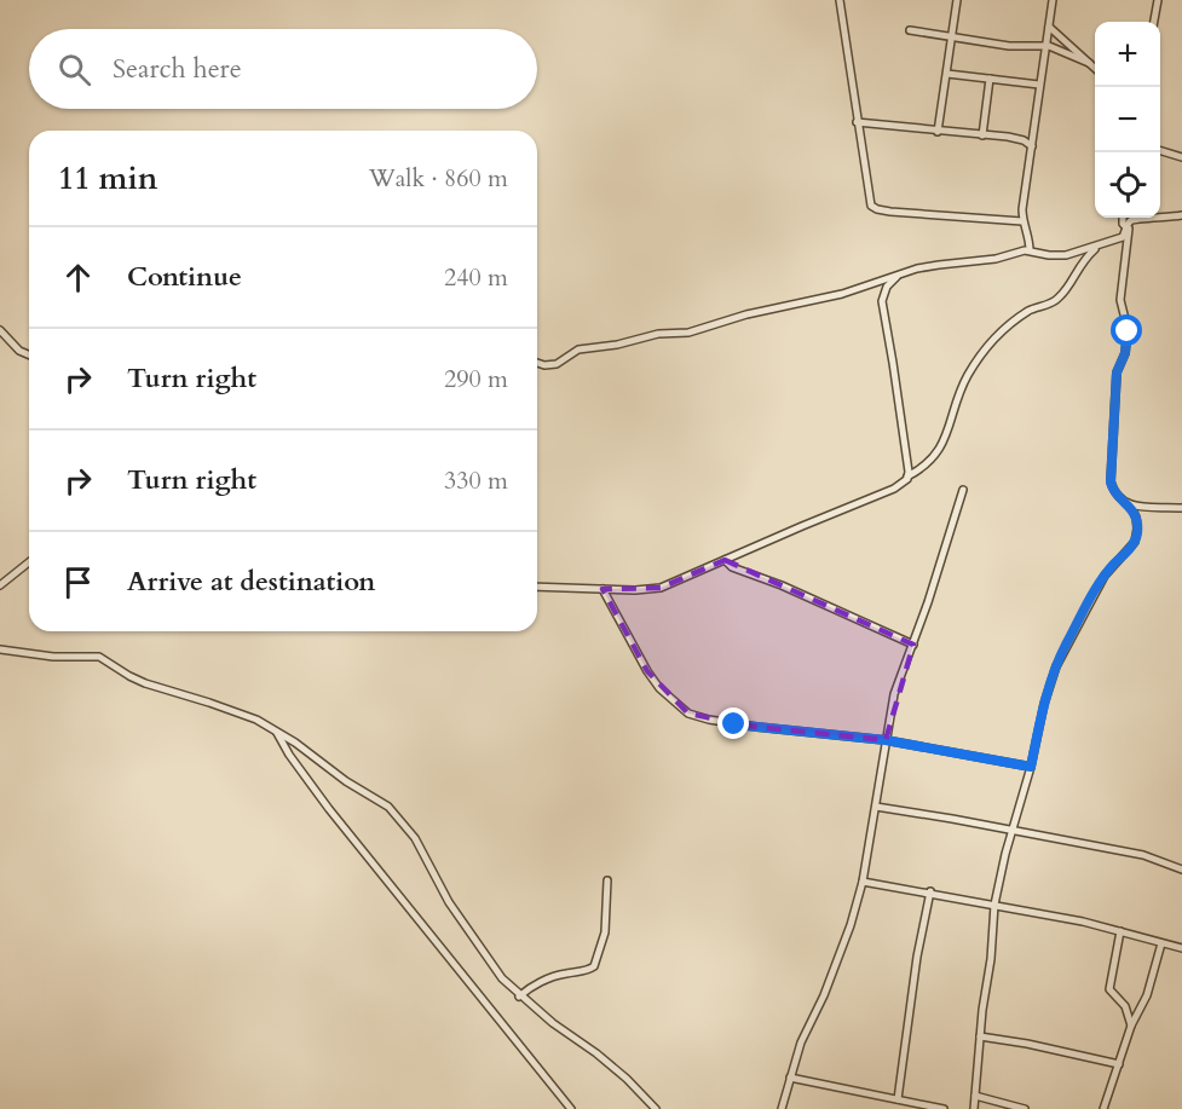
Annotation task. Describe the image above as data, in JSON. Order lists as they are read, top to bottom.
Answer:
{
  "page": {
    "map_buttons": ["+", "−"],
    "search": "Search here",
    "heading": ["11 min", "Walk · 860 m"],
    "list": [
      ["Continue", "240 m"],
      ["Turn right", "290 m"],
      ["Turn right", "330 m"],
      "Arrive at destination"
    ]
  }
}
